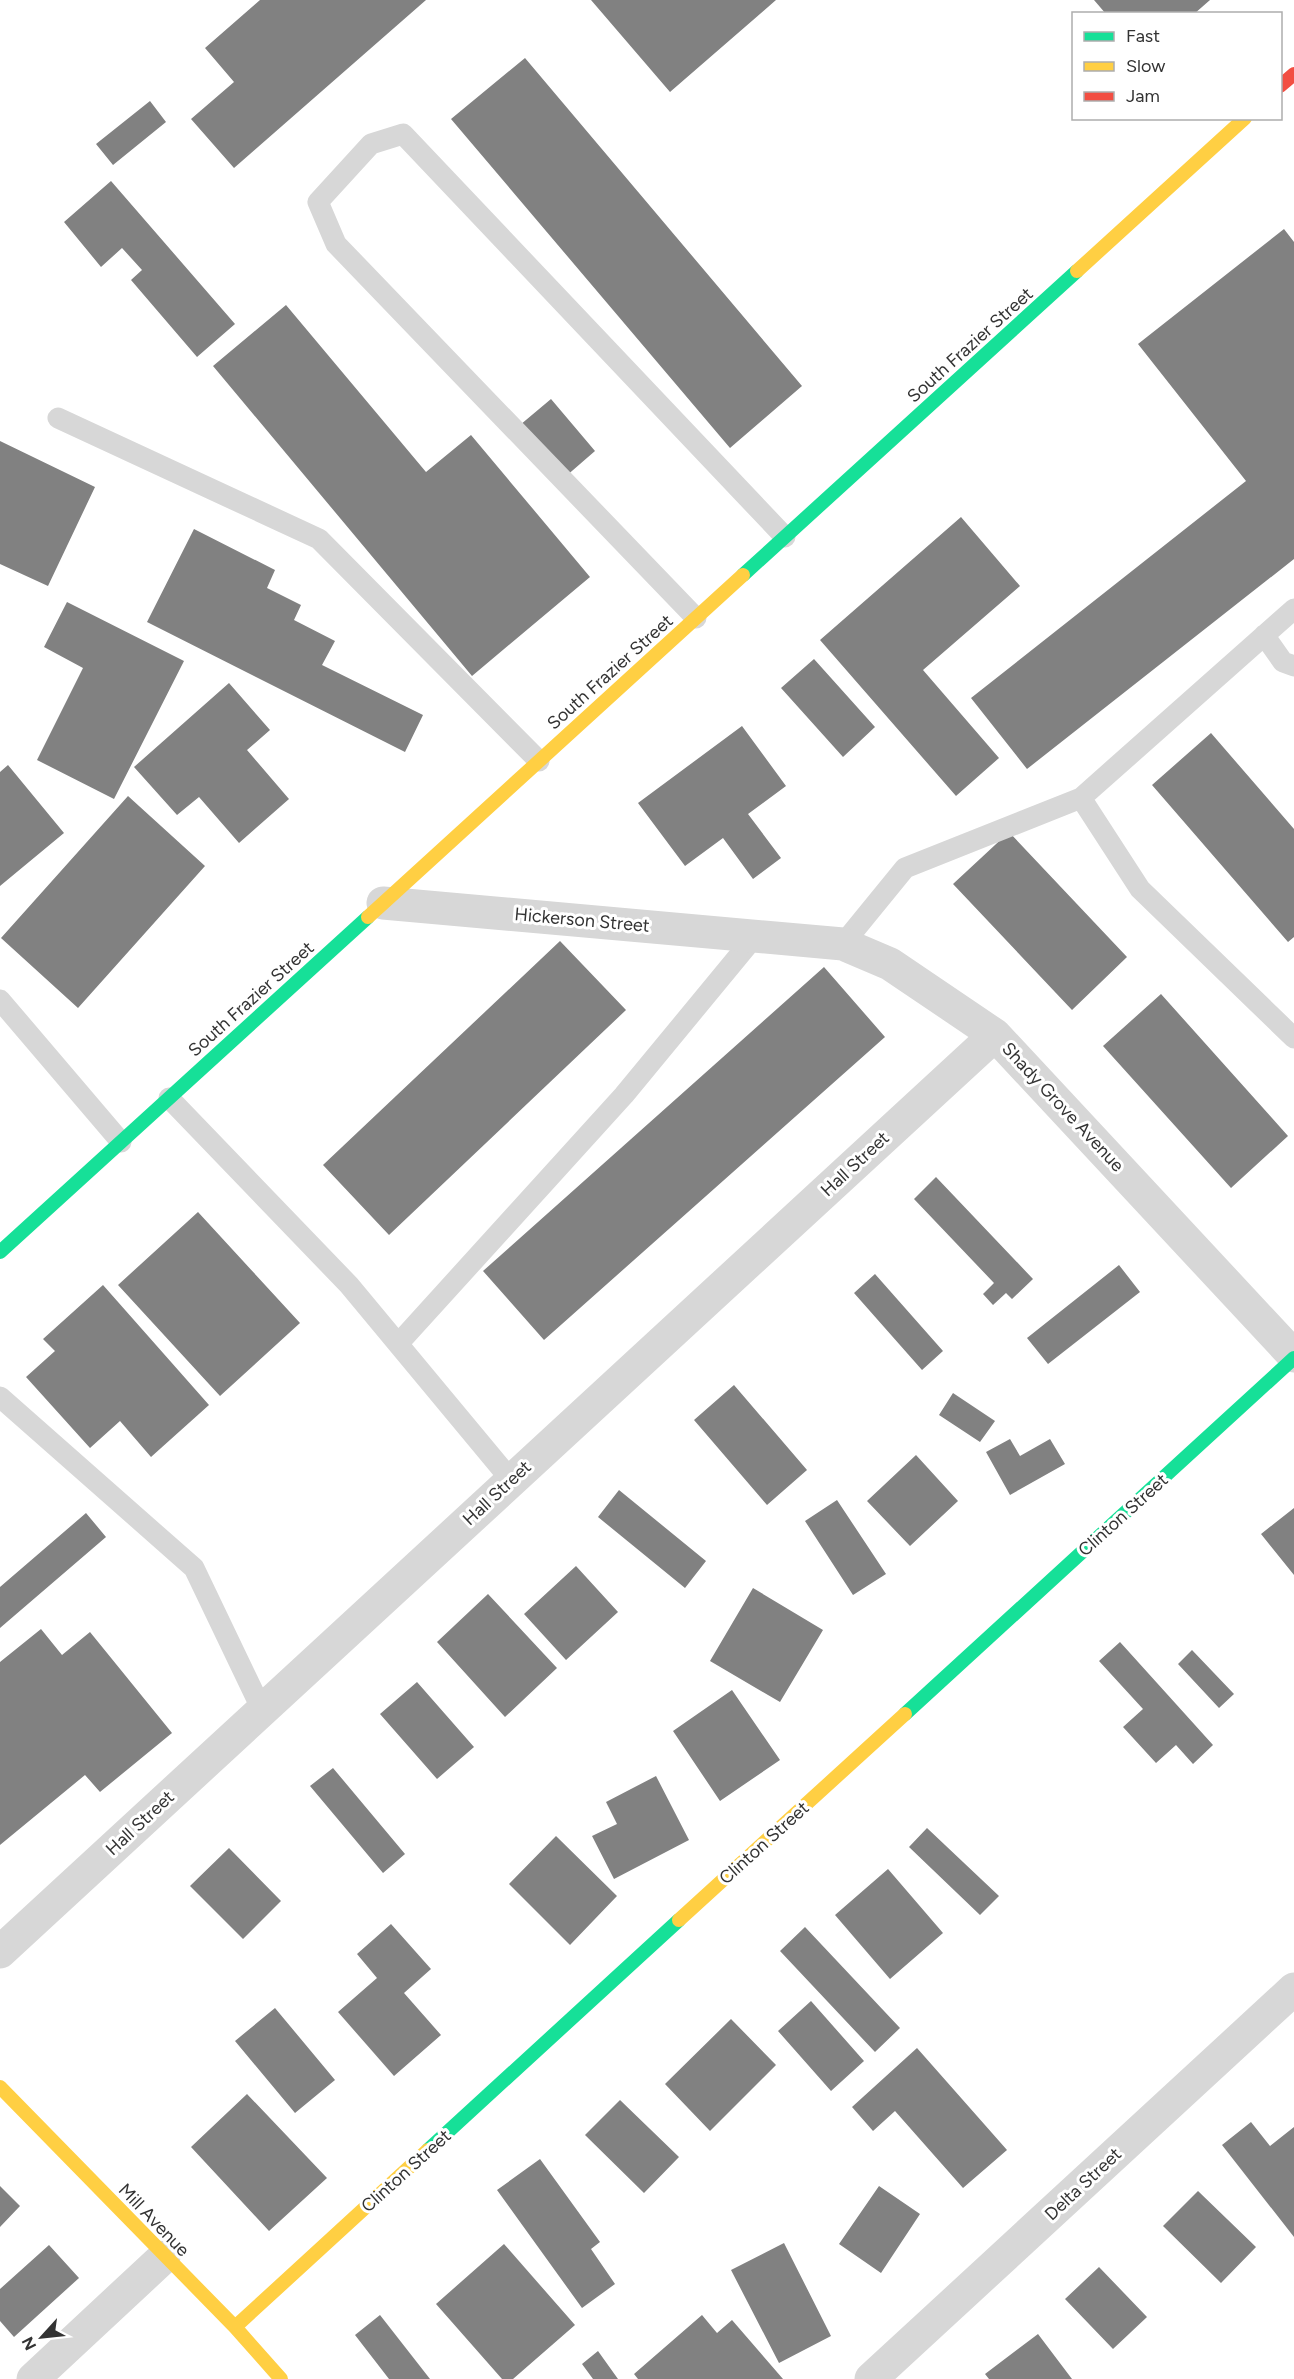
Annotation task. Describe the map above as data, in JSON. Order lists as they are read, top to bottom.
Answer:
{
  "streets": {
    "street": [
      "South Frazier Street",
      "Hickerson Street",
      "Shady Grove Avenue",
      "Hall Street",
      "Clinton Street",
      "Delta Street",
      "Mill Avenue"
    ]
  },
  "crossings": [
    ["South Frazier Street", "Hickerson Street"],
    ["Hickerson Street", "Shady Grove Avenue"],
    ["Shady Grove Avenue", "Hall Street"],
    ["Shady Grove Avenue", "Clinton Street"],
    ["Clinton Street", "Mill Avenue"]
  ],
  "legend": ["Fast", "Slow", "Jam"],
  "north": "bottom left"
}
